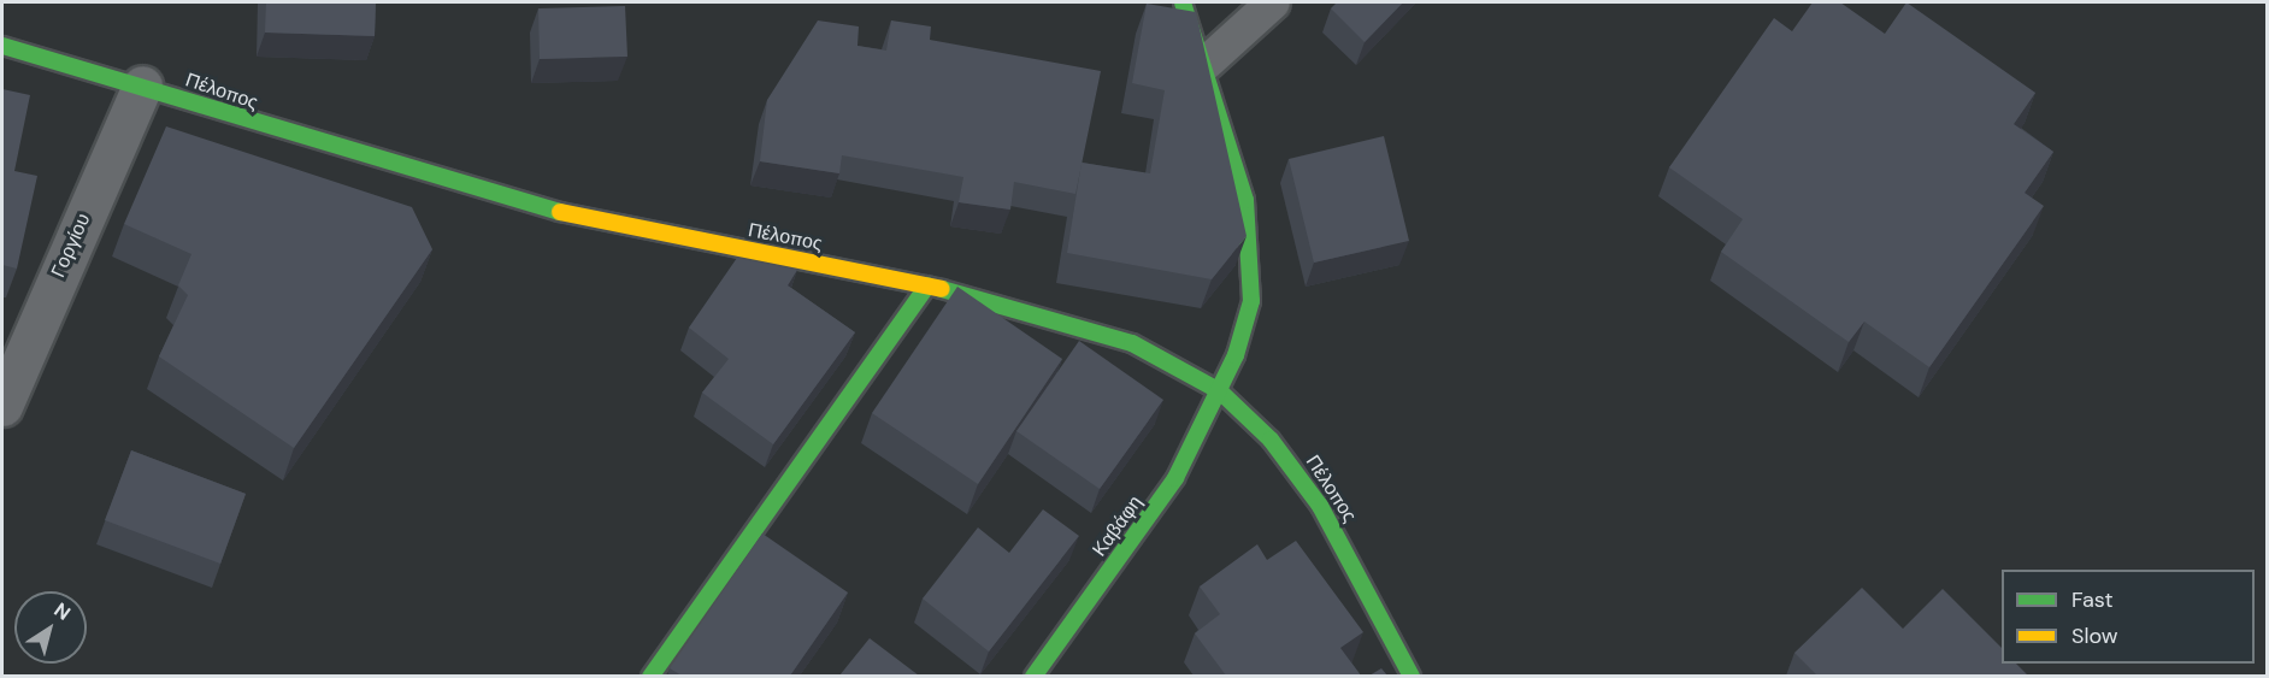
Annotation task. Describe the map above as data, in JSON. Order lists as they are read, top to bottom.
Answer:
{
  "streets": {
    "street": ["Πέλοπος", "Γοργίου", "Καβάφη"]
  },
  "crossings": [
    ["Πέλοπος", "Γοργίου"],
    ["Πέλοπος", "Καβάφη"]
  ],
  "legend": ["Fast", "Slow"],
  "north": "top right"
}
